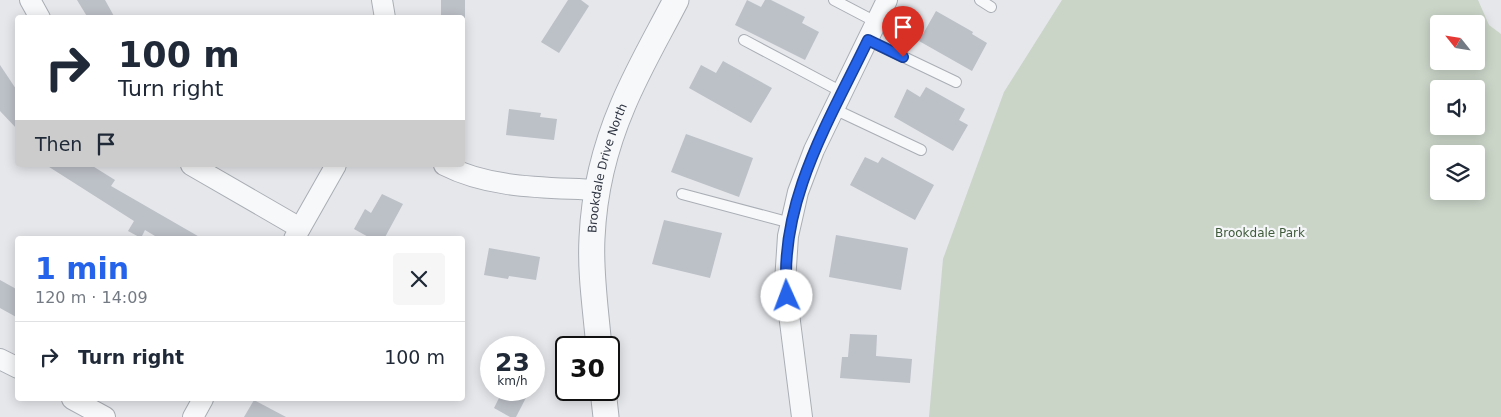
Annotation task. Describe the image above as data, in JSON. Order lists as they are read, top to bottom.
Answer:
{
  "streets": {
    "street": ["Brookdale Drive North"]
  },
  "parks": ["Brookdale Park"],
  "north": "top left",
  "page": {
    "turn": ["100 m", "Turn right"],
    "then": "Then",
    "heading": ["1 min", "120 m · 14:09"],
    "list": [
      {
        "name": "Turn right",
        "value": "100 m"
      }
    ],
    "speed": "23 km/h",
    "limit": "30"
  }
}
